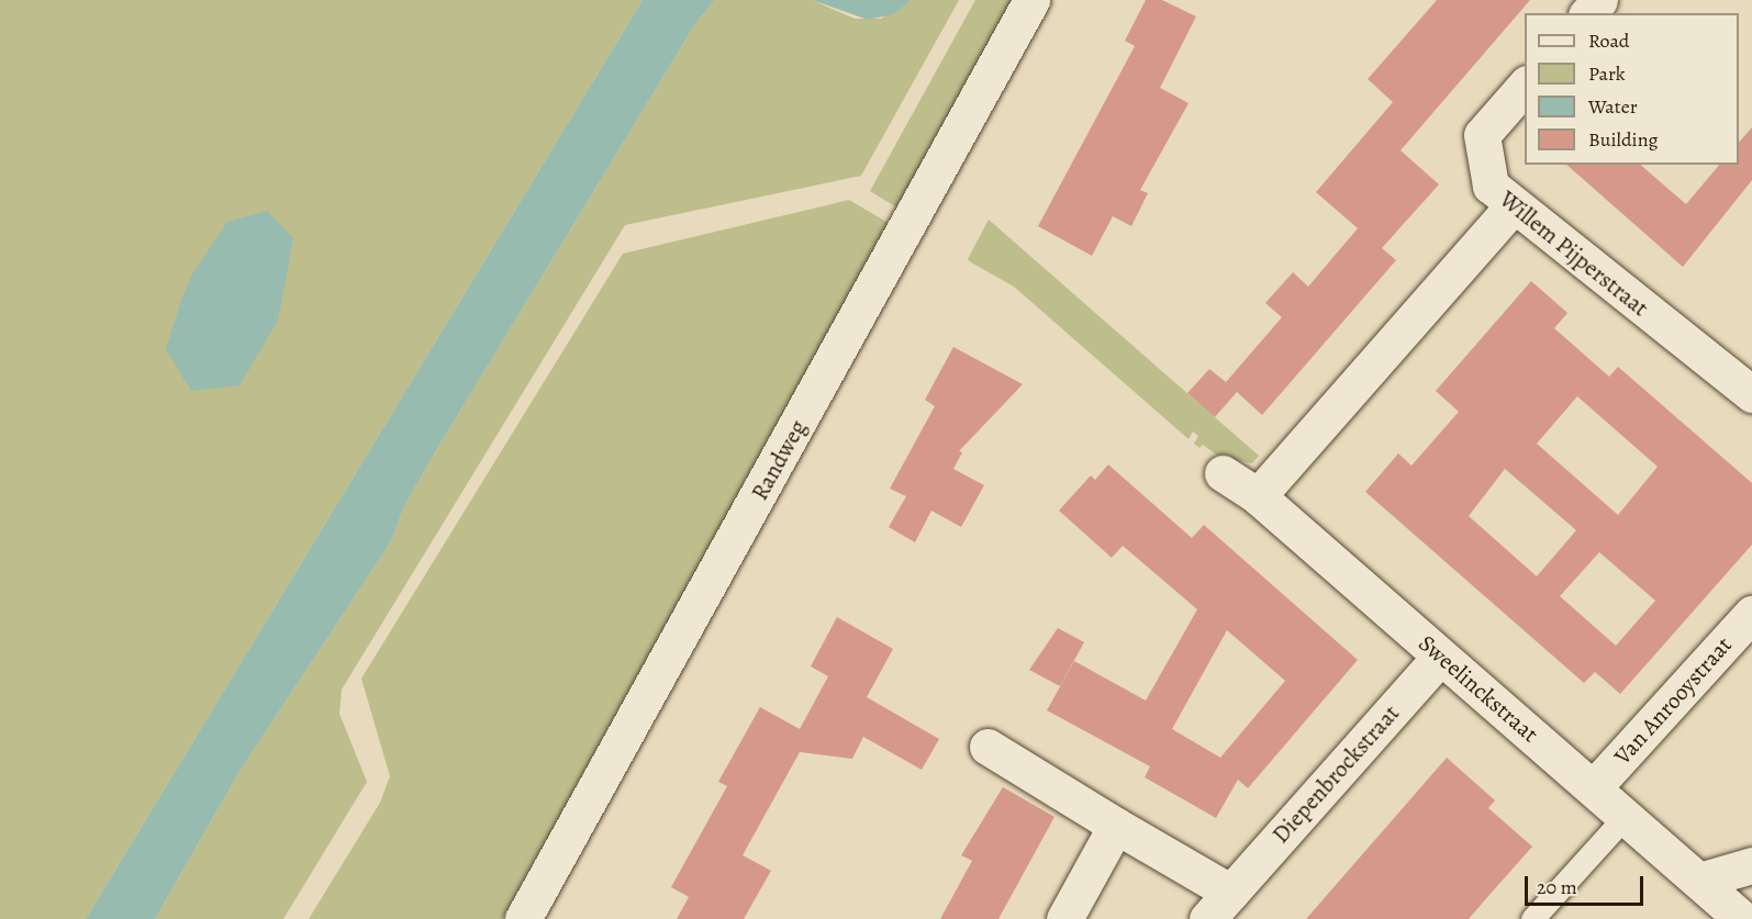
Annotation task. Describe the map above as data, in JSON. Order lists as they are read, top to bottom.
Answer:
{
  "streets": {
    "street": [
      "Willem Pijperstraat",
      "Randweg",
      "Sweelinckstraat",
      "Van Anrooystraat",
      "Diepenbrockstraat"
    ]
  },
  "crossings": [
    ["Sweelinckstraat", "Van Anrooystraat"],
    ["Sweelinckstraat", "Diepenbrockstraat"]
  ],
  "legend": [
    "Road",
    "Park",
    "Water",
    "Building"
  ],
  "scale_bar": "20 m"
}
